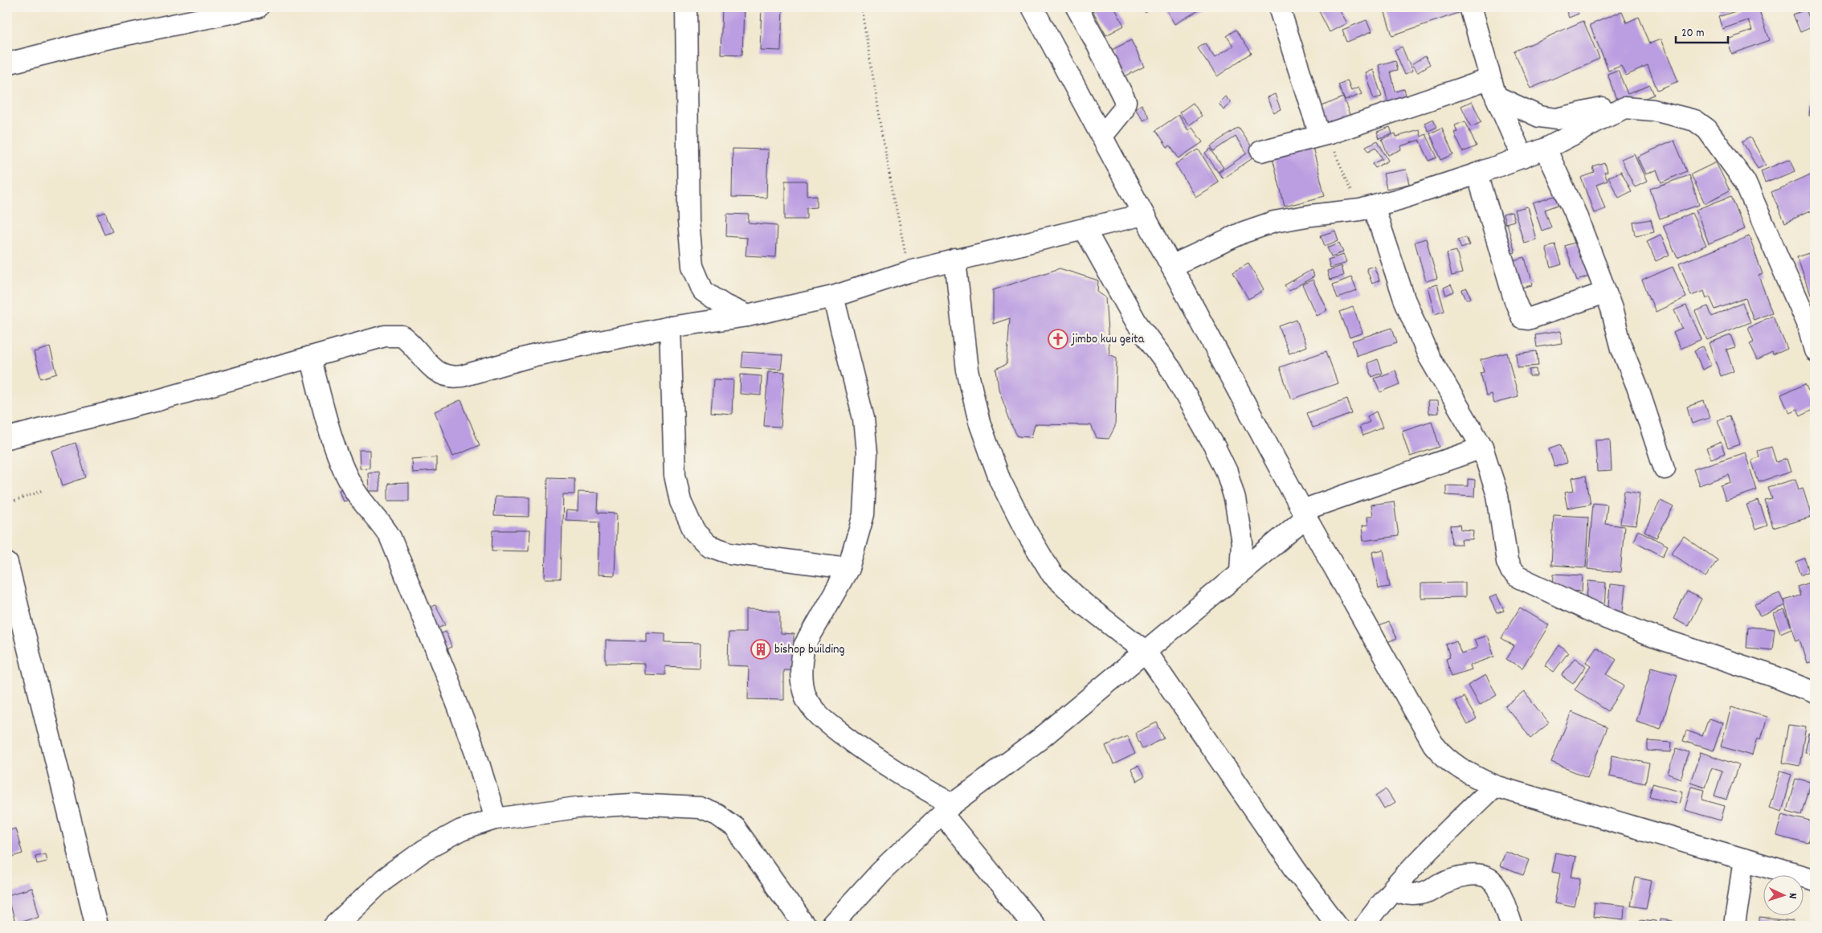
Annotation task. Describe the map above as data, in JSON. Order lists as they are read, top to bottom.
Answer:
{
  "places": {
    "church": ["jimbo kuu geita"],
    "building": ["bishop building"]
  },
  "scale_bar": "20 m",
  "north": "right"
}
